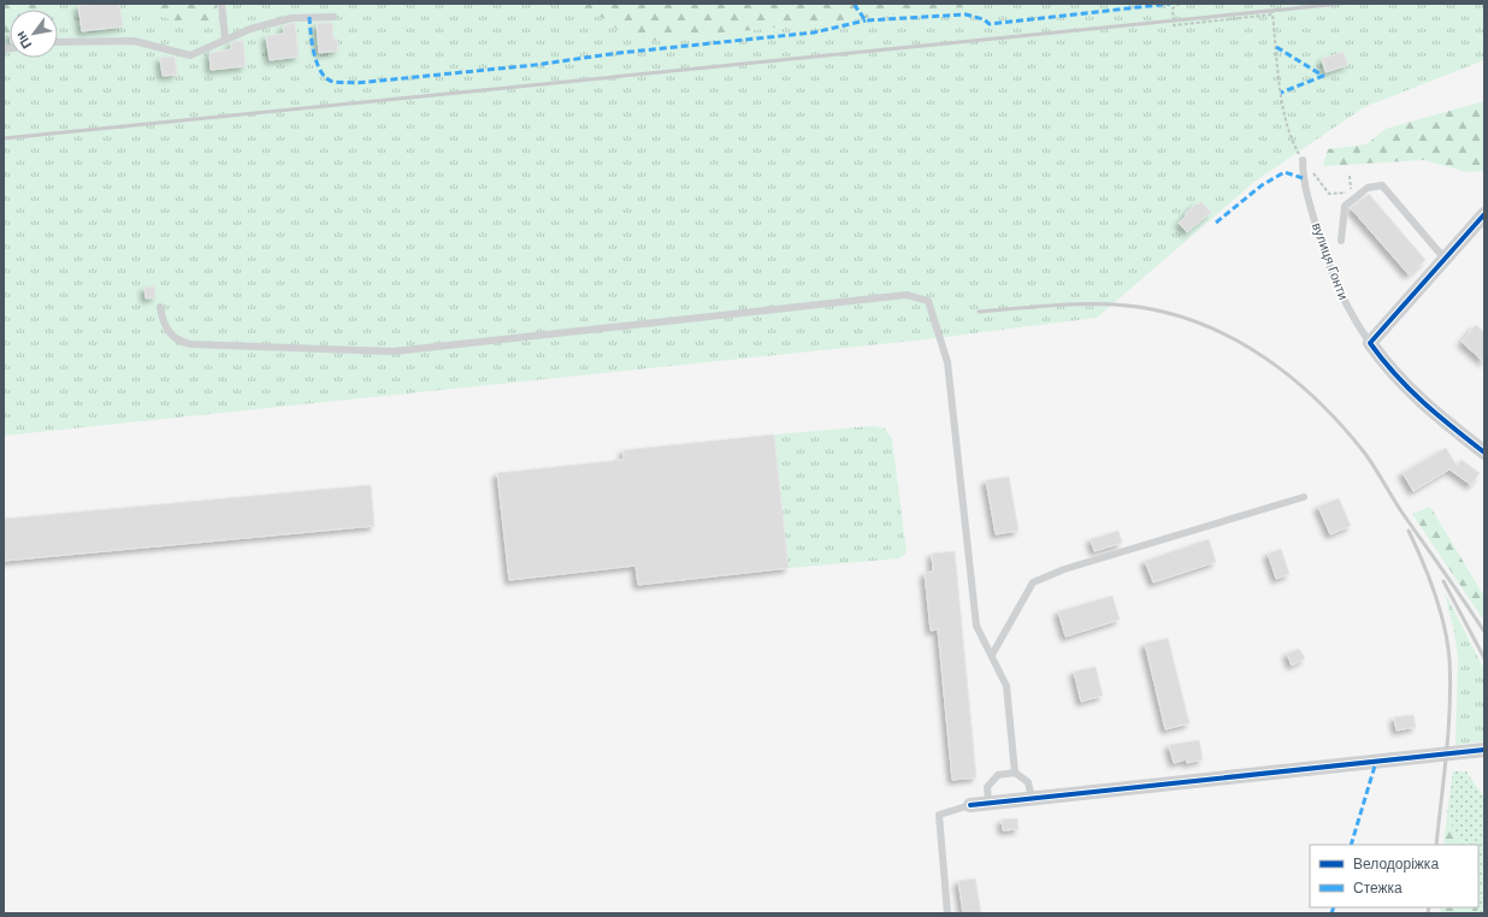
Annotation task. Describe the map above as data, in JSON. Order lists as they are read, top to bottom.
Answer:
{
  "streets": {
    "street": ["вулиця Гонти"]
  },
  "legend": ["Велодоріжка", "Стежка"],
  "north": "bottom left"
}
